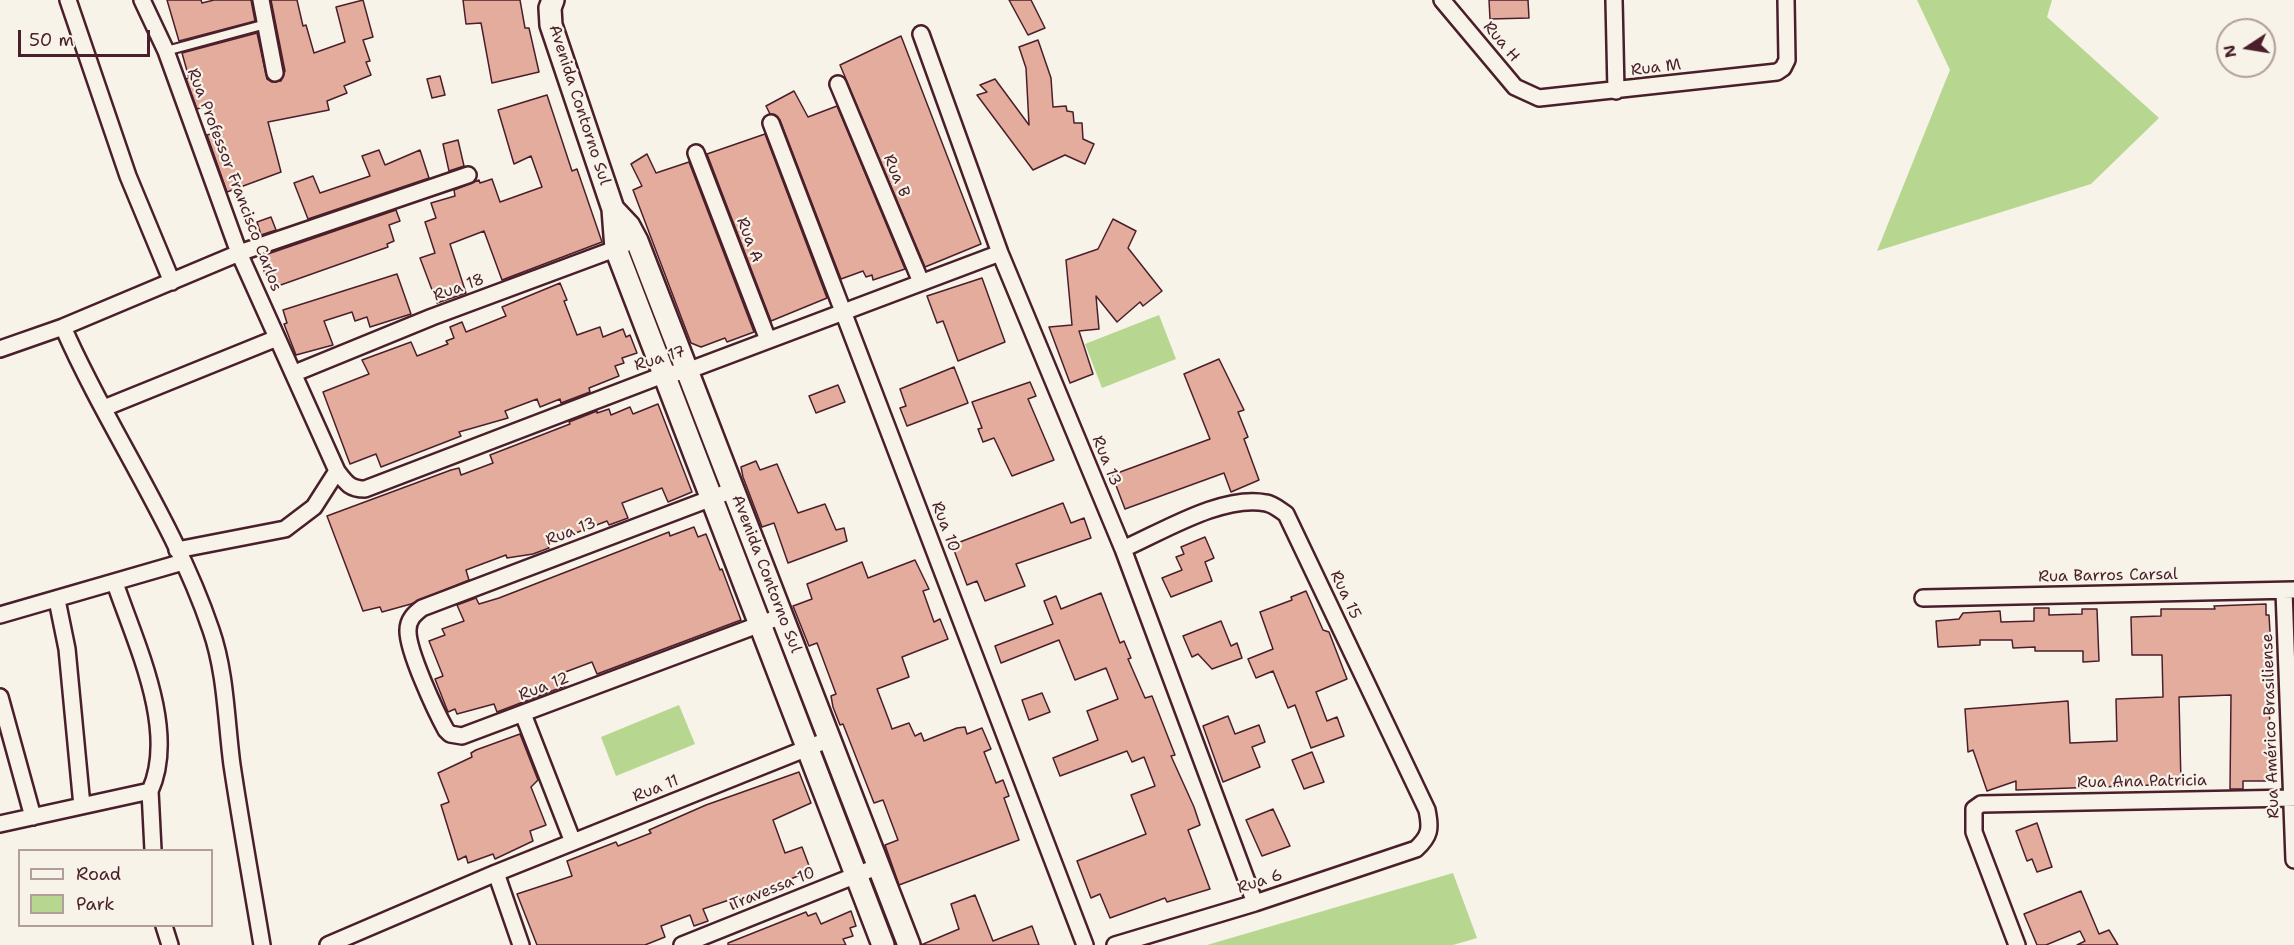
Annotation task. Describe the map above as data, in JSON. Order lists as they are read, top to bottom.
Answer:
{
  "streets": {
    "street": [
      "Rua H",
      "Rua M",
      "Avenida Contorno Sul",
      "Rua B",
      "Rua Professor Francisco Carlos",
      "Rua A",
      "Rua 18",
      "Rua 17",
      "Rua 13",
      "Rua 10",
      "Rua Barros Carsal",
      "Rua 15",
      "Rua 12",
      "Rua Américo Brasiliense",
      "Rua Ana Patricia",
      "Rua 11",
      "Rua 6",
      "Travessa 10"
    ]
  },
  "crossings": [
    ["Rua H", "Rua M"],
    ["Avenida Contorno Sul", "Rua 18"],
    ["Avenida Contorno Sul", "Rua 17"],
    ["Avenida Contorno Sul", "Rua 13"],
    ["Avenida Contorno Sul", "Rua 12"],
    ["Avenida Contorno Sul", "Rua 11"],
    ["Avenida Contorno Sul", "Travessa 10"],
    ["Rua B", "Rua 17"],
    ["Rua Professor Francisco Carlos", "Rua 18"],
    ["Rua Professor Francisco Carlos", "Rua 17"],
    ["Rua A", "Rua 17"],
    ["Rua 17", "Rua 13"],
    ["Rua 17", "Rua 10"],
    ["Rua 13", "Rua 15"],
    ["Rua 13", "Rua 12"],
    ["Rua 13", "Rua 6"],
    ["Rua Barros Carsal", "Rua Américo Brasiliense"],
    ["Rua 15", "Rua 6"],
    ["Rua Américo Brasiliense", "Rua Ana Patricia"]
  ],
  "legend": ["Road", "Park"],
  "scale_bar": "50 m",
  "north": "left"
}
